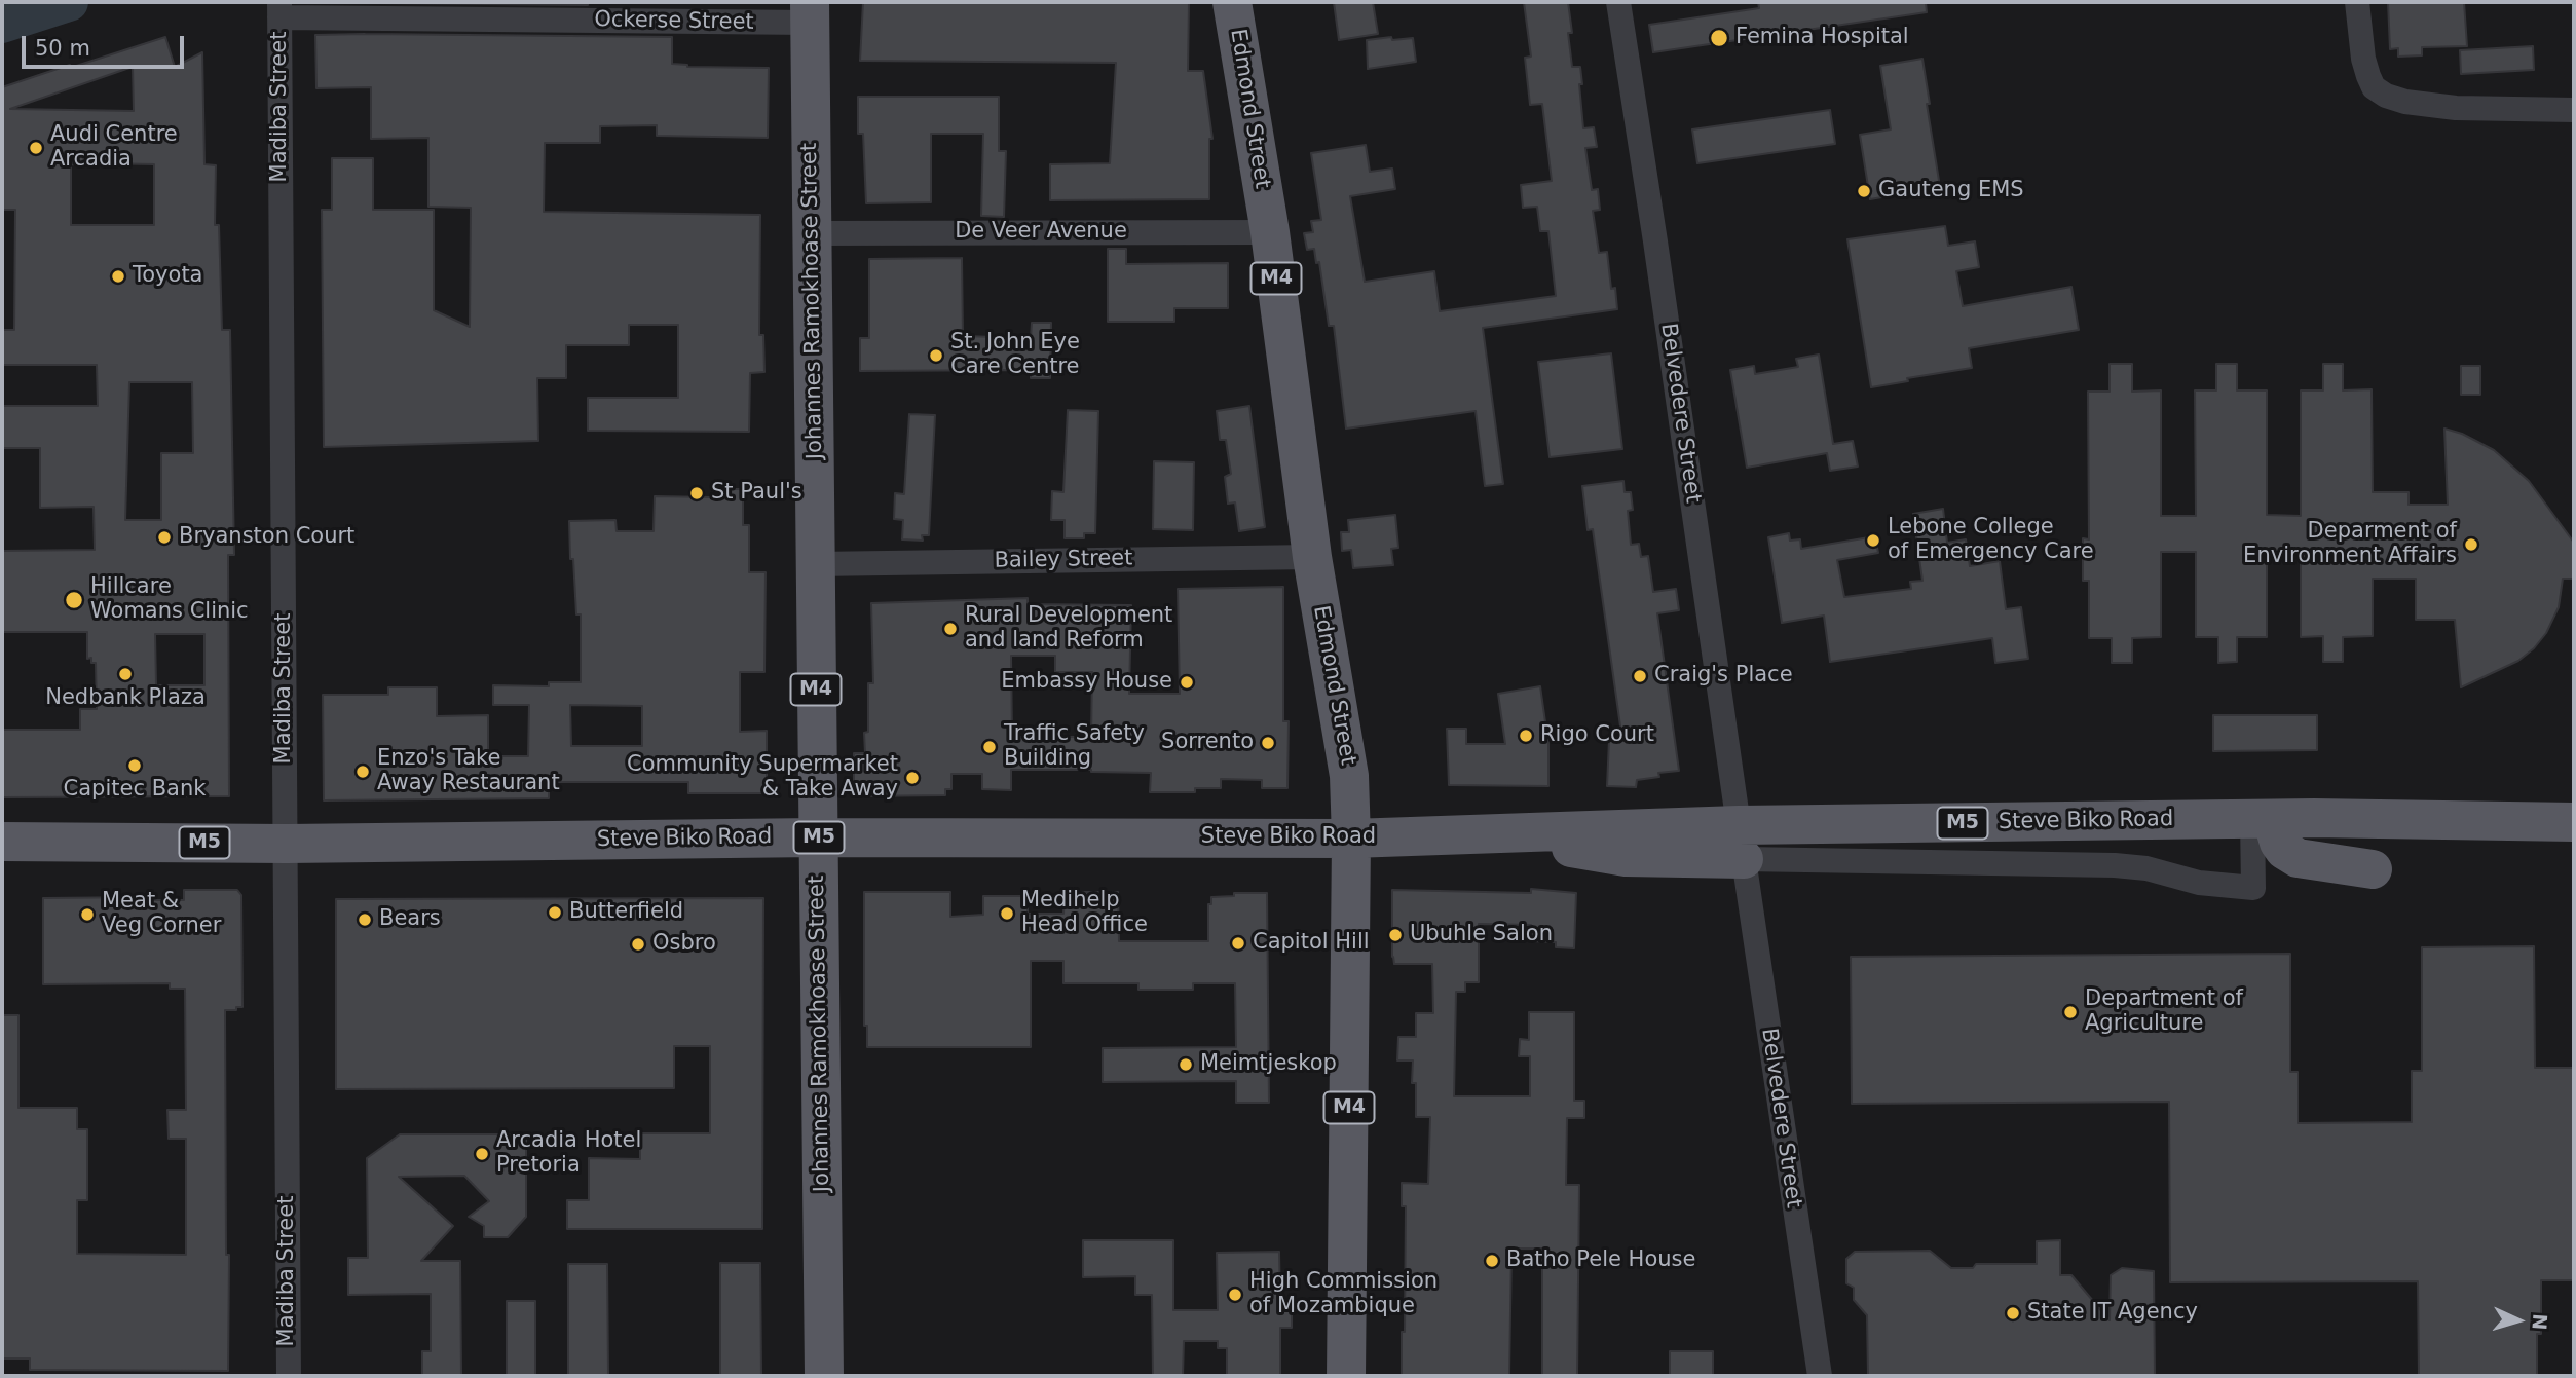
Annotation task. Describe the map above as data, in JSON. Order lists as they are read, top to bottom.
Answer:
{
  "streets": {
    "main road": [
      "Edmond Street",
      "M4",
      "Johannes Ramokhoase Street",
      "Steve Biko Road",
      "M5"
    ],
    "street": [
      "Ockerse Street",
      "Madiba Street",
      "De Veer Avenue",
      "Belvedere Street",
      "Bailey Street"
    ]
  },
  "crossings": [
    ["Ockerse Street", "Madiba Street"],
    ["Ockerse Street", "Johannes Ramokhoase Street"],
    ["Madiba Street", "Steve Biko Road"],
    ["Edmond Street", "De Veer Avenue"],
    ["Edmond Street", "Bailey Street"],
    ["Edmond Street", "Steve Biko Road"],
    ["De Veer Avenue", "Johannes Ramokhoase Street"],
    ["Johannes Ramokhoase Street", "Bailey Street"],
    ["Johannes Ramokhoase Street", "Steve Biko Road"],
    ["Belvedere Street", "Steve Biko Road"]
  ],
  "places": [
    "Femina Hospital",
    "Audi Centre Arcadia",
    "Gauteng EMS",
    "Toyota",
    "St. John Eye Care Centre",
    "St Paul's",
    "Bryanston Court",
    "Lebone College of Emergency Care",
    "Deparment of Environment Affairs",
    "Hillcare Womans Clinic",
    "Rural Development and land Reform",
    "Nedbank Plaza",
    "Craig's Place",
    "Embassy House",
    "Rigo Court",
    "Sorrento",
    "Traffic Safety Building",
    "Capitec Bank",
    "Enzo's Take Away Restaurant",
    "Community Supermarket & Take Away",
    "Butterfield",
    "Medihelp Head Office",
    "Meat & Veg Corner",
    "Bears",
    "Ubuhle Salon",
    "Capitol Hill",
    "Osbro",
    "Department of Agriculture",
    "Meimtjeskop",
    "Arcadia Hotel Pretoria",
    "Batho Pele House",
    "High Commission of Mozambique",
    "State IT Agency"
  ],
  "scale_bar": "50 m",
  "north": "right"
}
